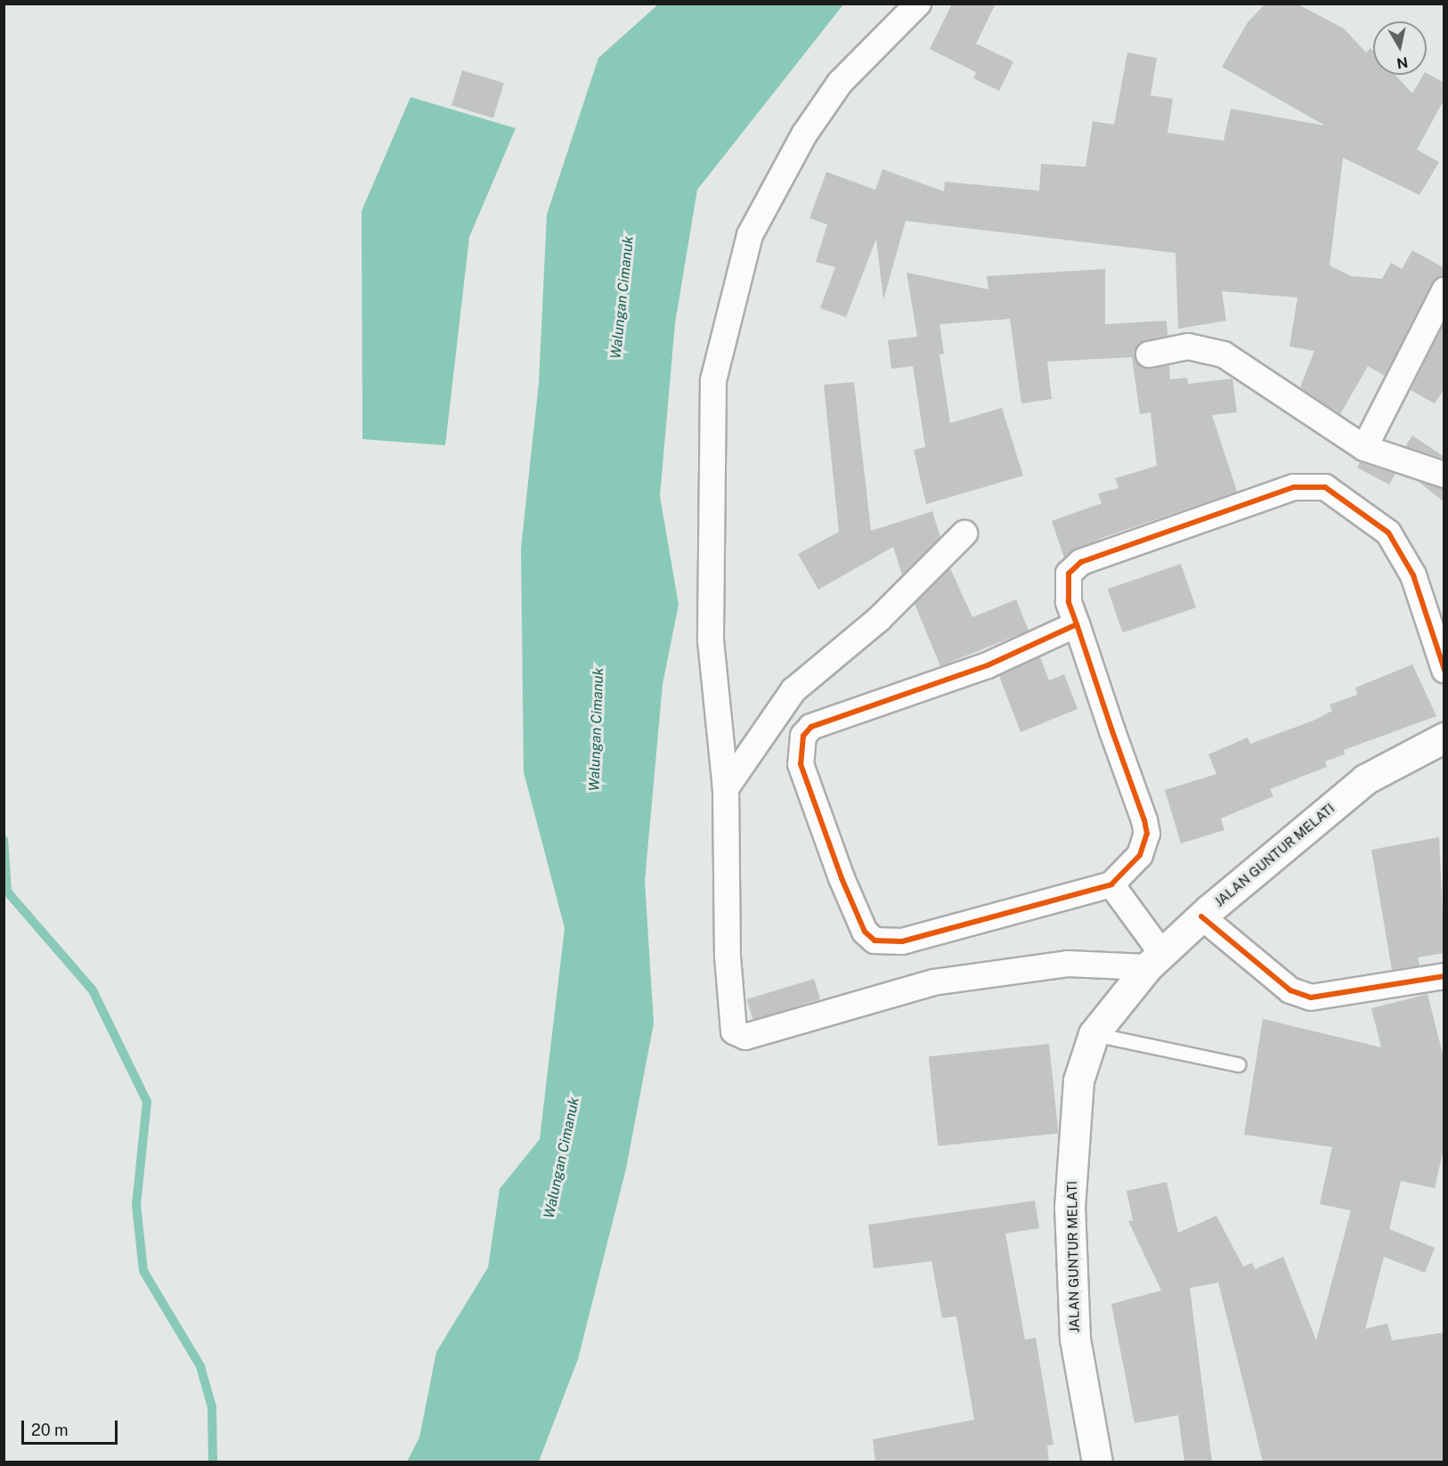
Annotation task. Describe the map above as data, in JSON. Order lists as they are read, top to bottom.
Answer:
{
  "streets": {
    "street": ["JALAN GUNTUR MELATI"]
  },
  "water": ["Walungan Cimanuk"],
  "scale_bar": "20 m",
  "north": "bottom"
}
